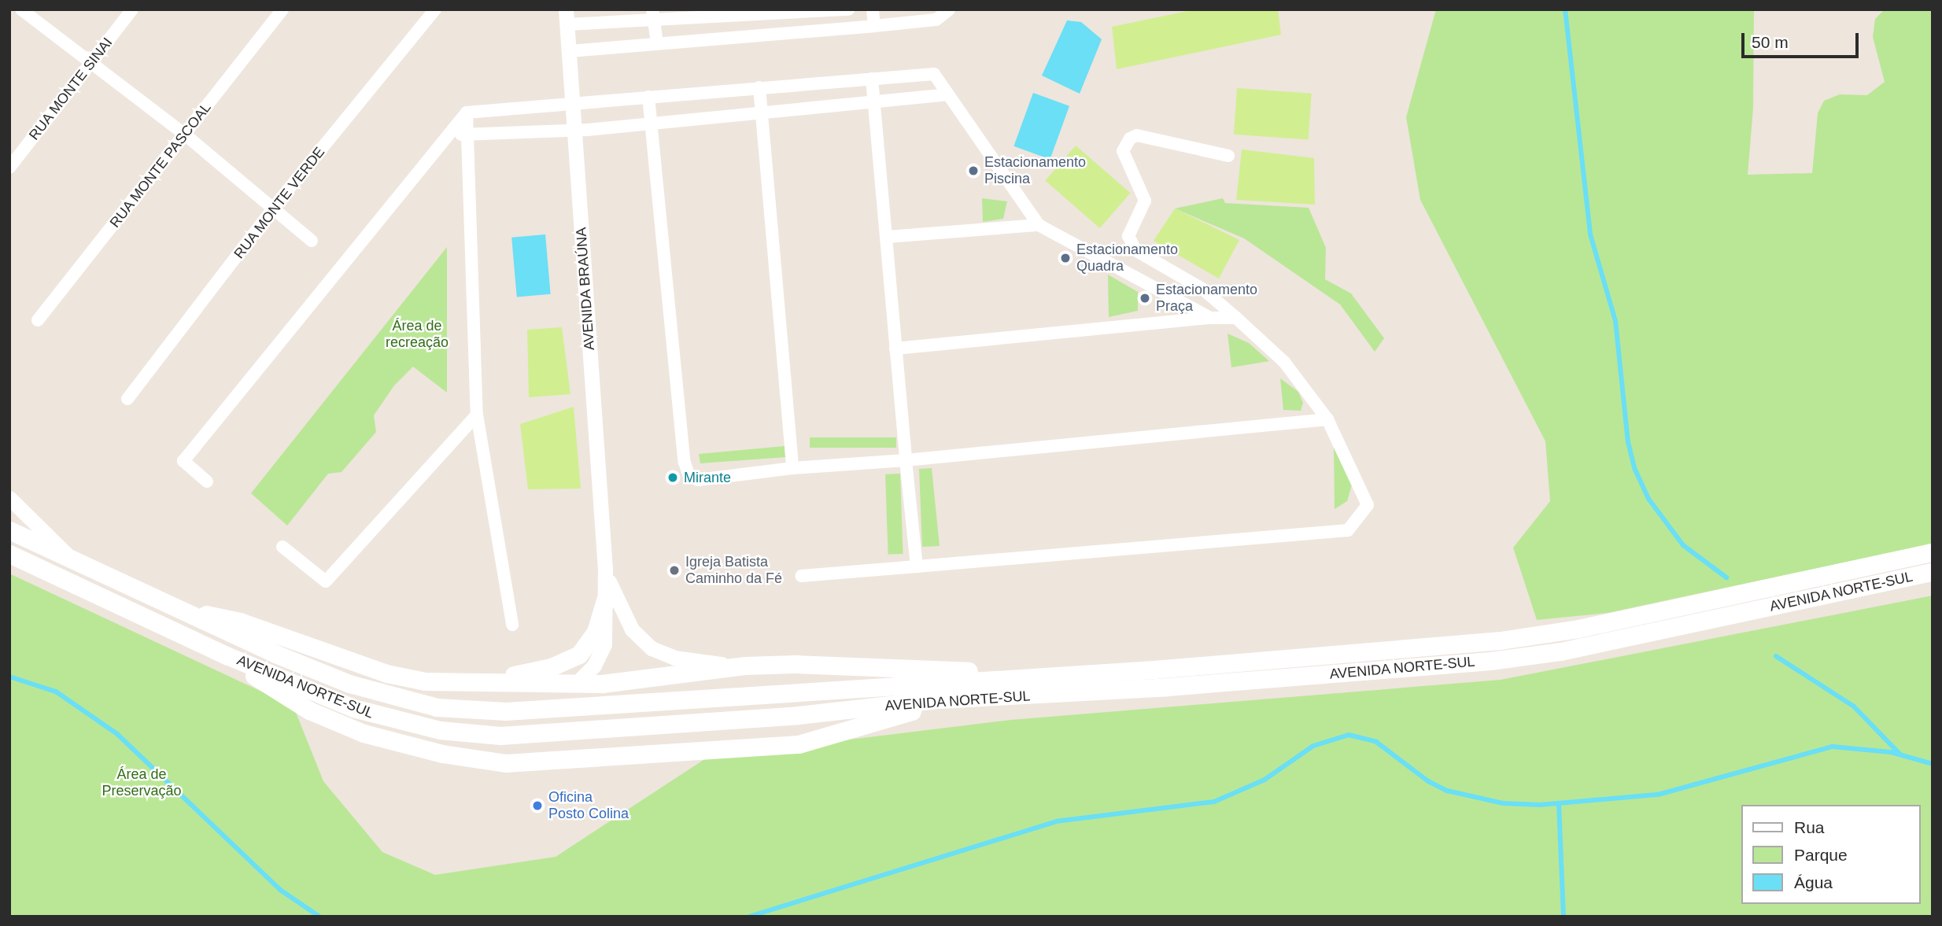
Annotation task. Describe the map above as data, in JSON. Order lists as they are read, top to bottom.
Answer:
{
  "streets": {
    "main road": ["AVENIDA NORTE-SUL"],
    "street": [
      "RUA MONTE SINAI",
      "RUA MONTE PASCOAL",
      "RUA MONTE VERDE",
      "AVENIDA BRAÚNA"
    ]
  },
  "parks": ["Área de recreação", "Área de Preservação"],
  "places": [
    "Estacionamento Piscina",
    "Estacionamento Quadra",
    "Estacionamento Praça",
    "Mirante",
    "Igreja Batista Caminho da Fé",
    "Oficina Posto Colina"
  ],
  "legend": ["Rua", "Parque", "Água"],
  "scale_bar": "50 m"
}
